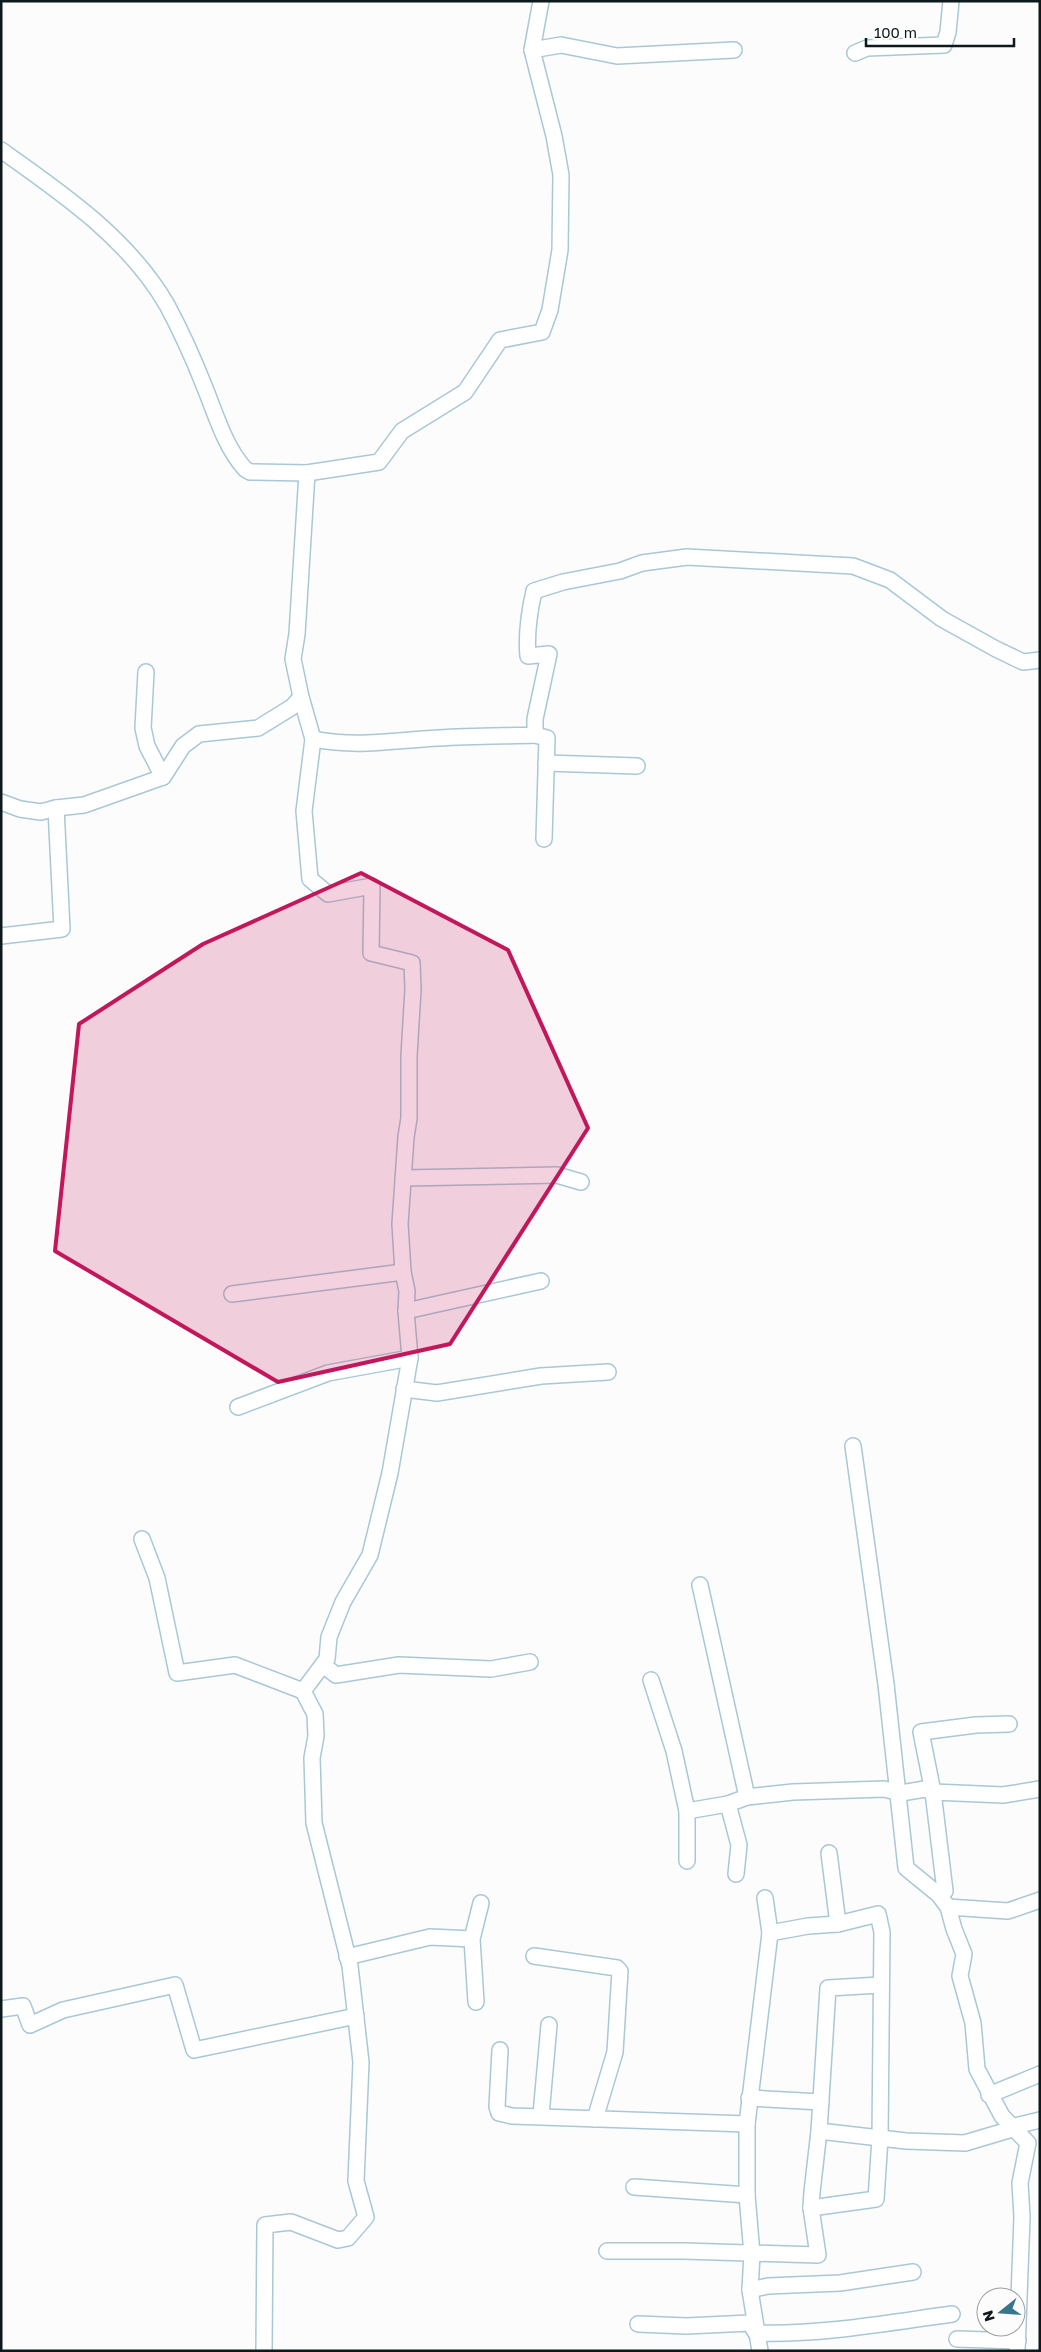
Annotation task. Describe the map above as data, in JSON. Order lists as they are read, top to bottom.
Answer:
{
  "scale_bar": "100 m",
  "north": "left"
}
